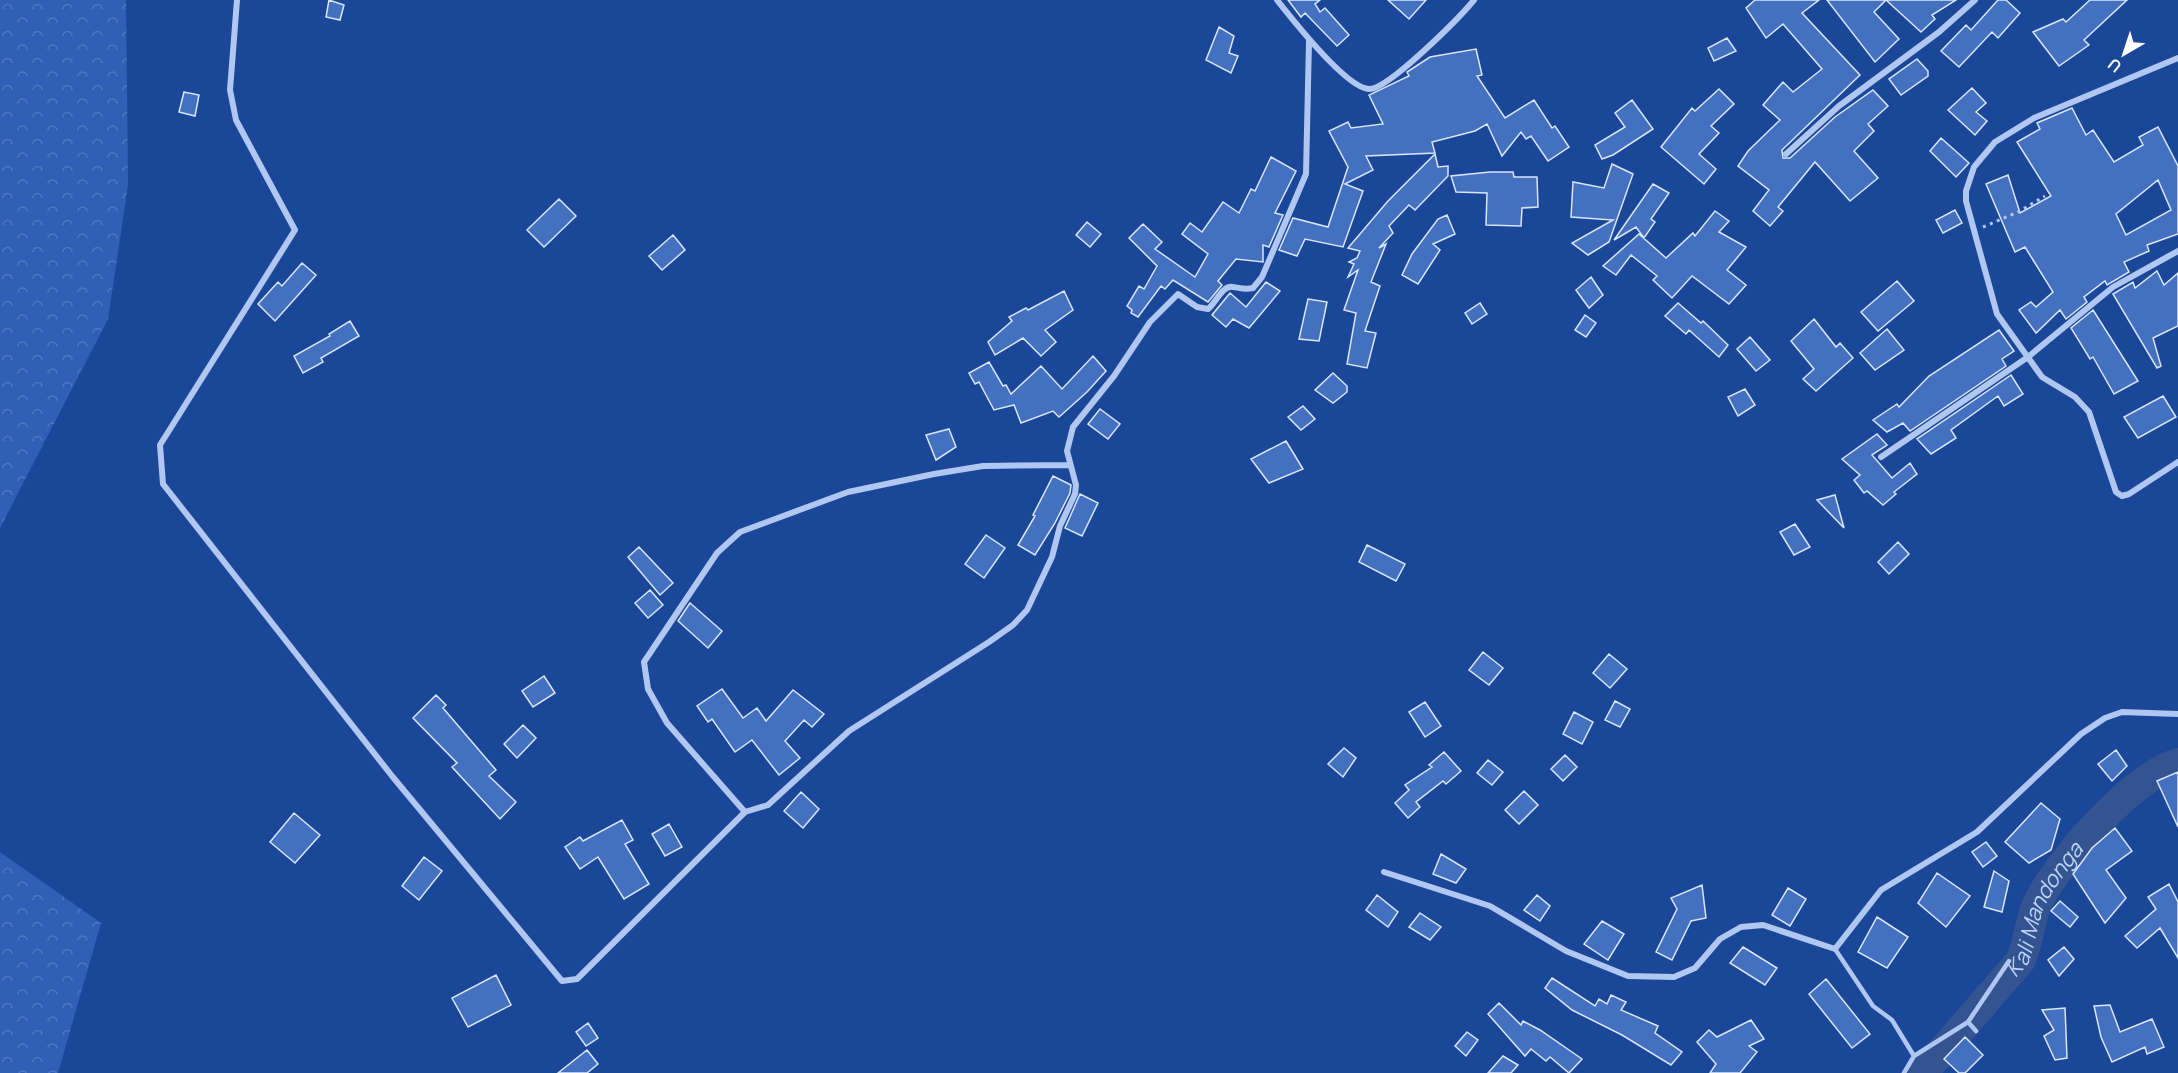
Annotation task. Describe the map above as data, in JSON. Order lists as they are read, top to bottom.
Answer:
{
  "water": ["Kali Mandonga"],
  "north": "bottom left"
}
